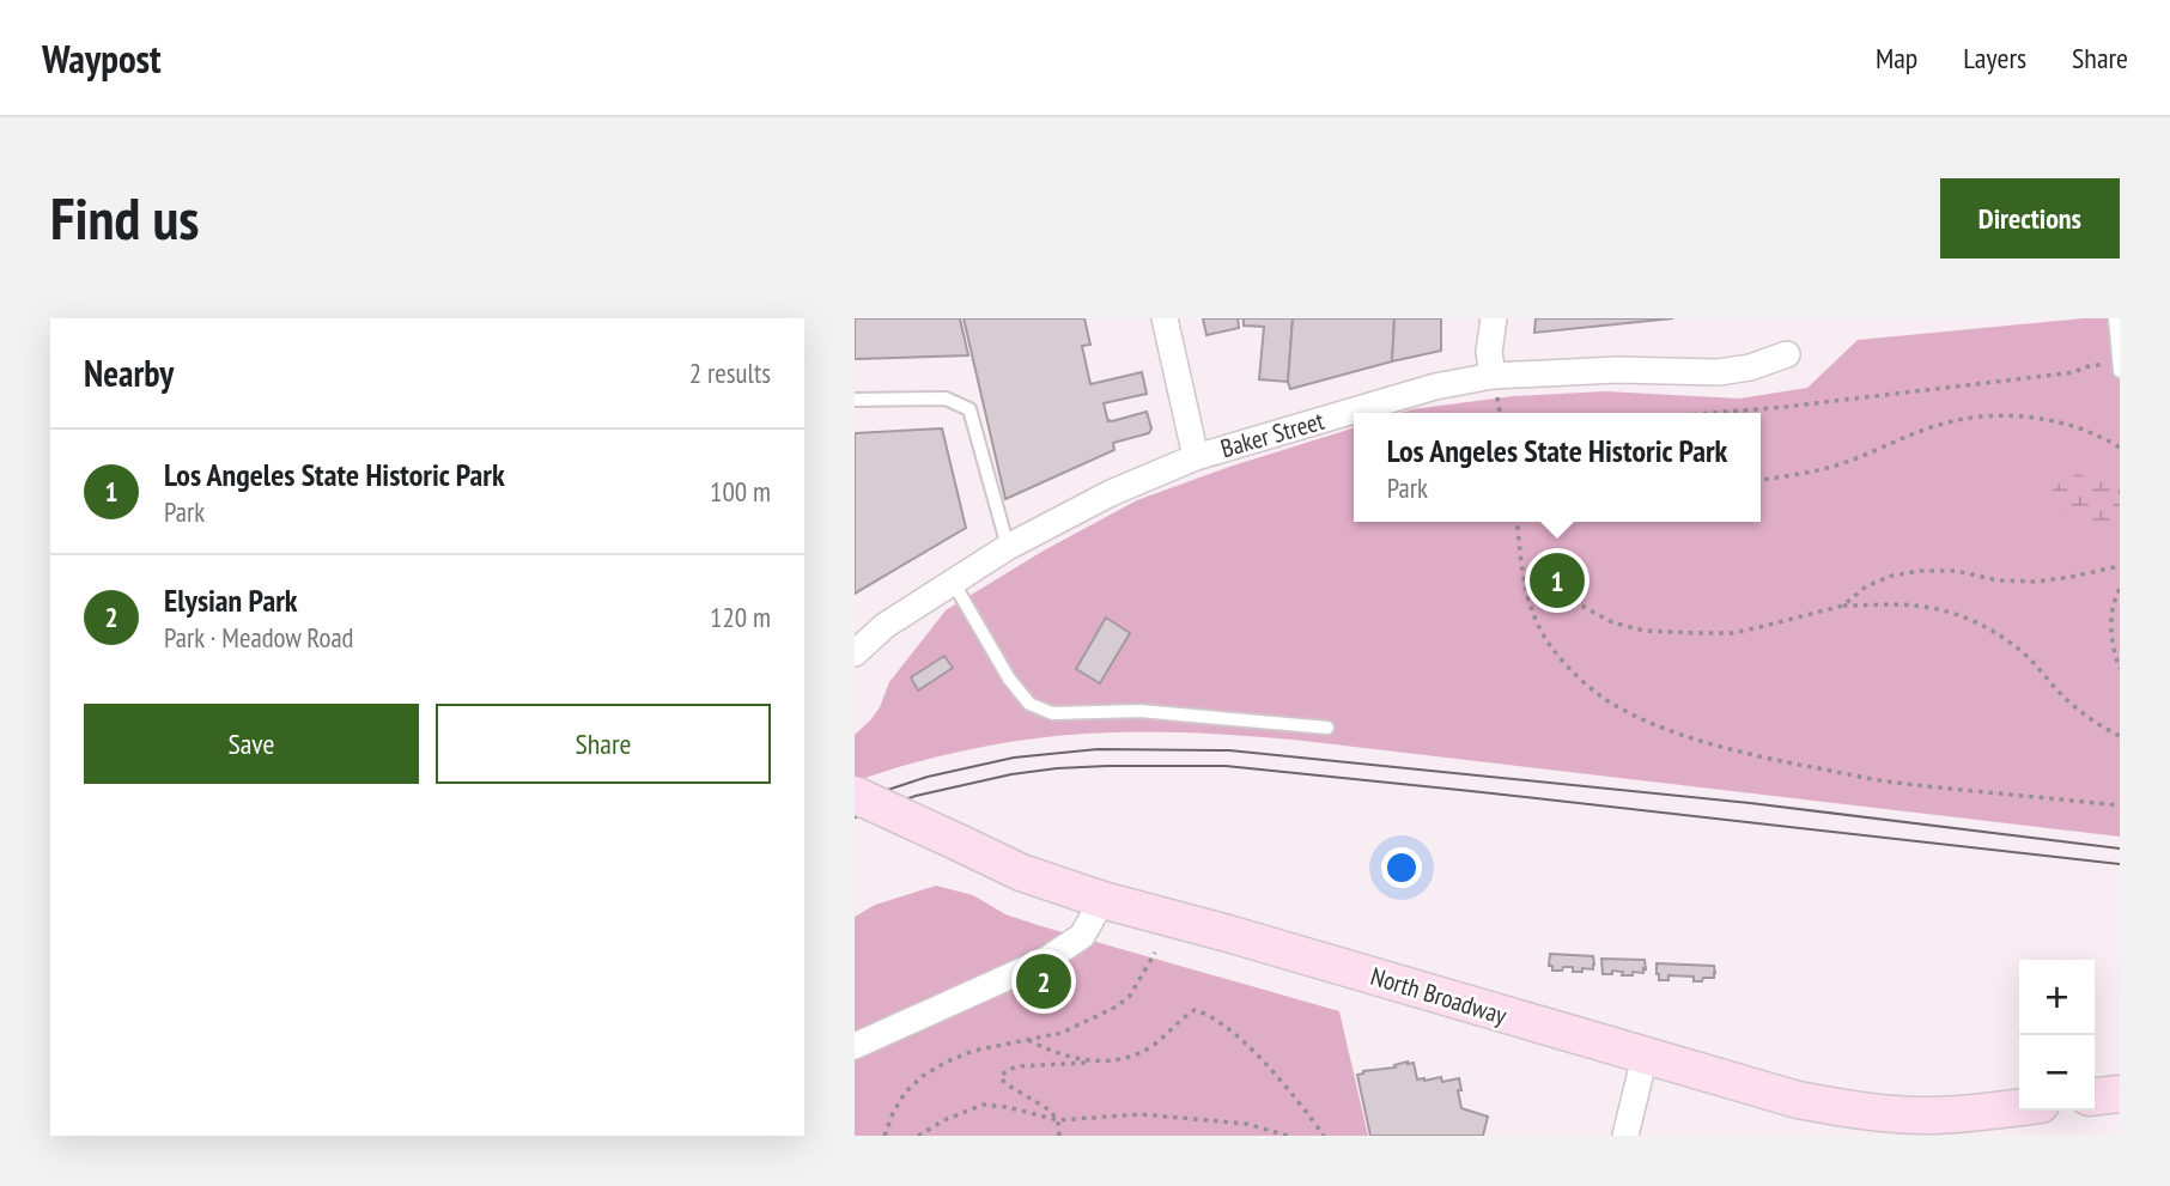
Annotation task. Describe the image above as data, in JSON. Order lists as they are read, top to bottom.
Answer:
{
  "streets": {
    "main road": ["North Broadway"],
    "street": ["Baker Street"]
  },
  "page": {
    "header": "Waypost",
    "nav": ["Map", "Layers", "Share"],
    "buttons": [
      "Directions",
      ["Save", "Share"]
    ],
    "title": "Find us",
    "heading": ["Nearby", "2 results"],
    "popup": ["Los Angeles State Historic Park", "Park"],
    "list": [
      {
        "mark": "1",
        "name": "Los Angeles State Historic Park",
        "note": "Park",
        "value": "100 m"
      },
      {
        "mark": "2",
        "name": "Elysian Park",
        "note": "Park · Meadow Road",
        "value": "120 m"
      }
    ],
    "pins": ["1", "2"],
    "map_buttons": ["+", "−"]
  }
}
